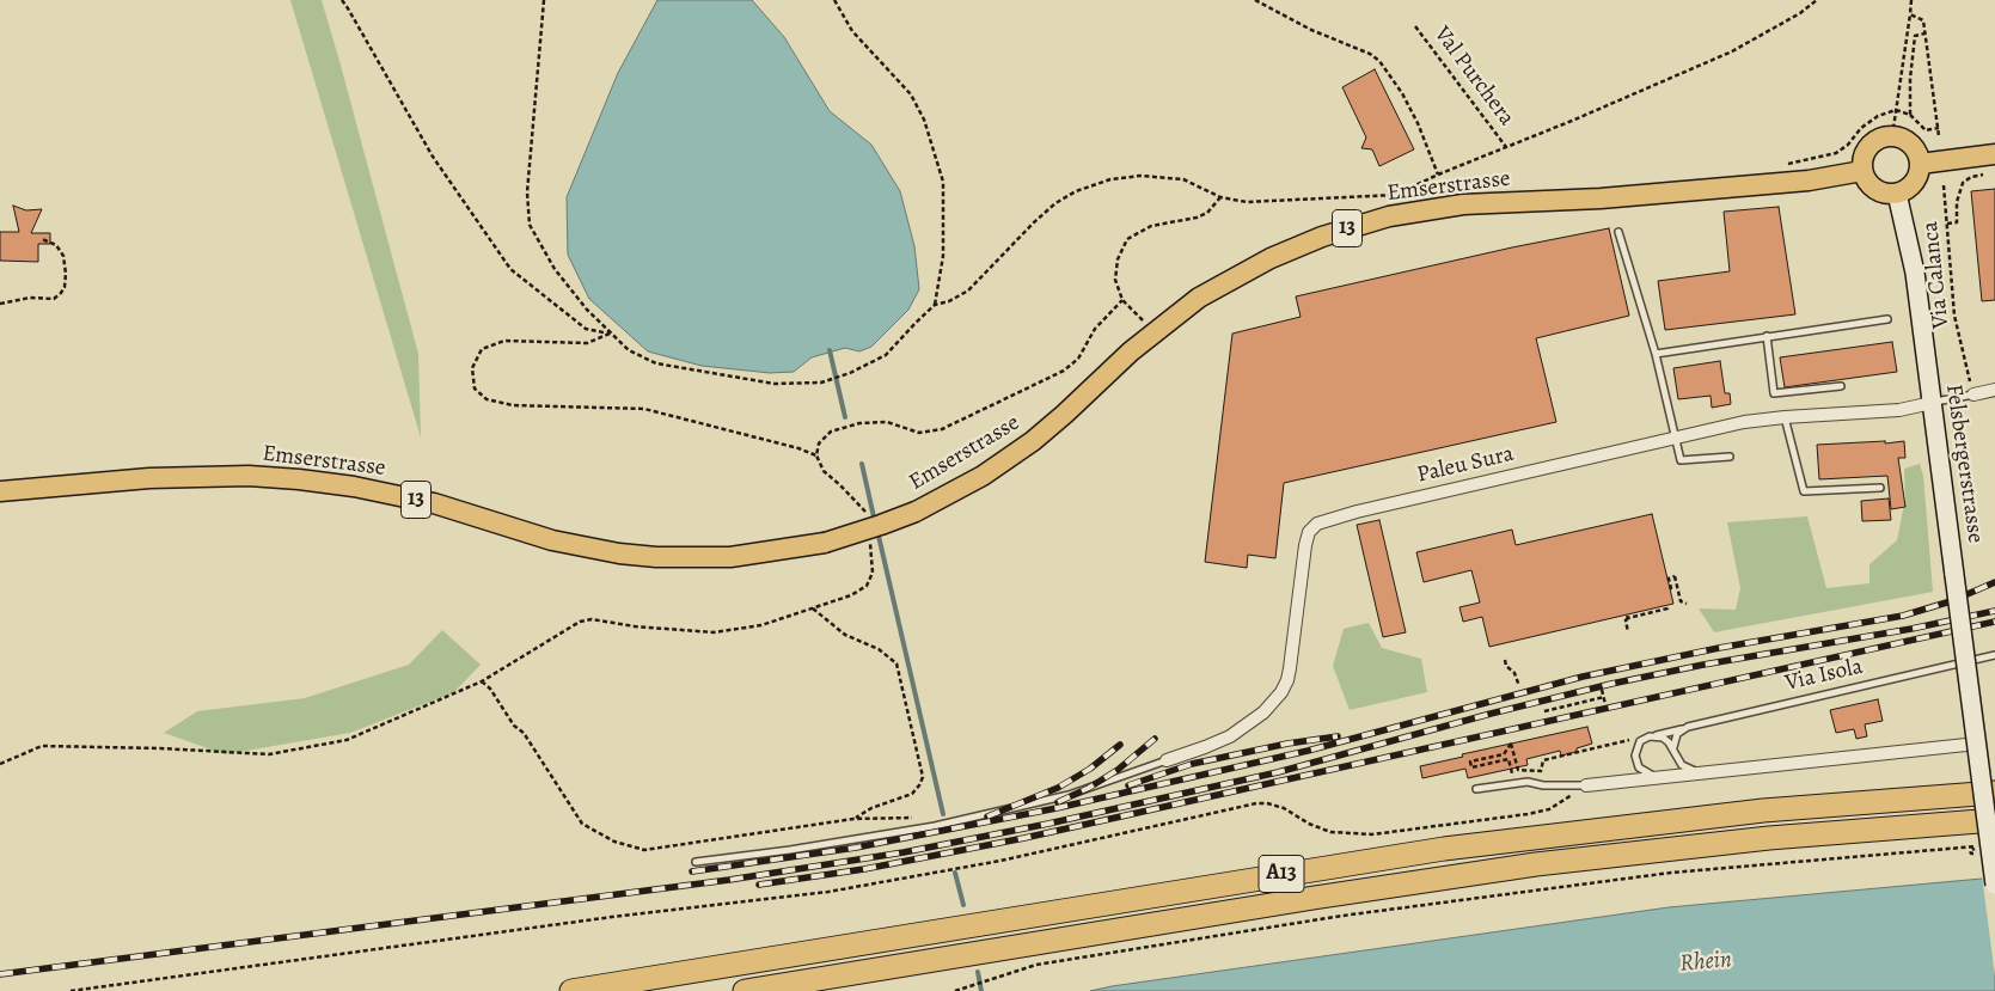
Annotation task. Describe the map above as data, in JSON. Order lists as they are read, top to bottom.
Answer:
{
  "streets": {
    "highway": ["A13"],
    "main road": ["Emserstrasse", "13"],
    "street": ["Felsbergerstrasse", "Paleu Sura"],
    "lane": ["Via Isola"],
    "path": ["Val Purchera", "Via Calanca"]
  },
  "crossings": [
    ["Emserstrasse", "Felsbergerstrasse"],
    ["Felsbergerstrasse", "Paleu Sura"]
  ],
  "water": ["Rhein"]
}
